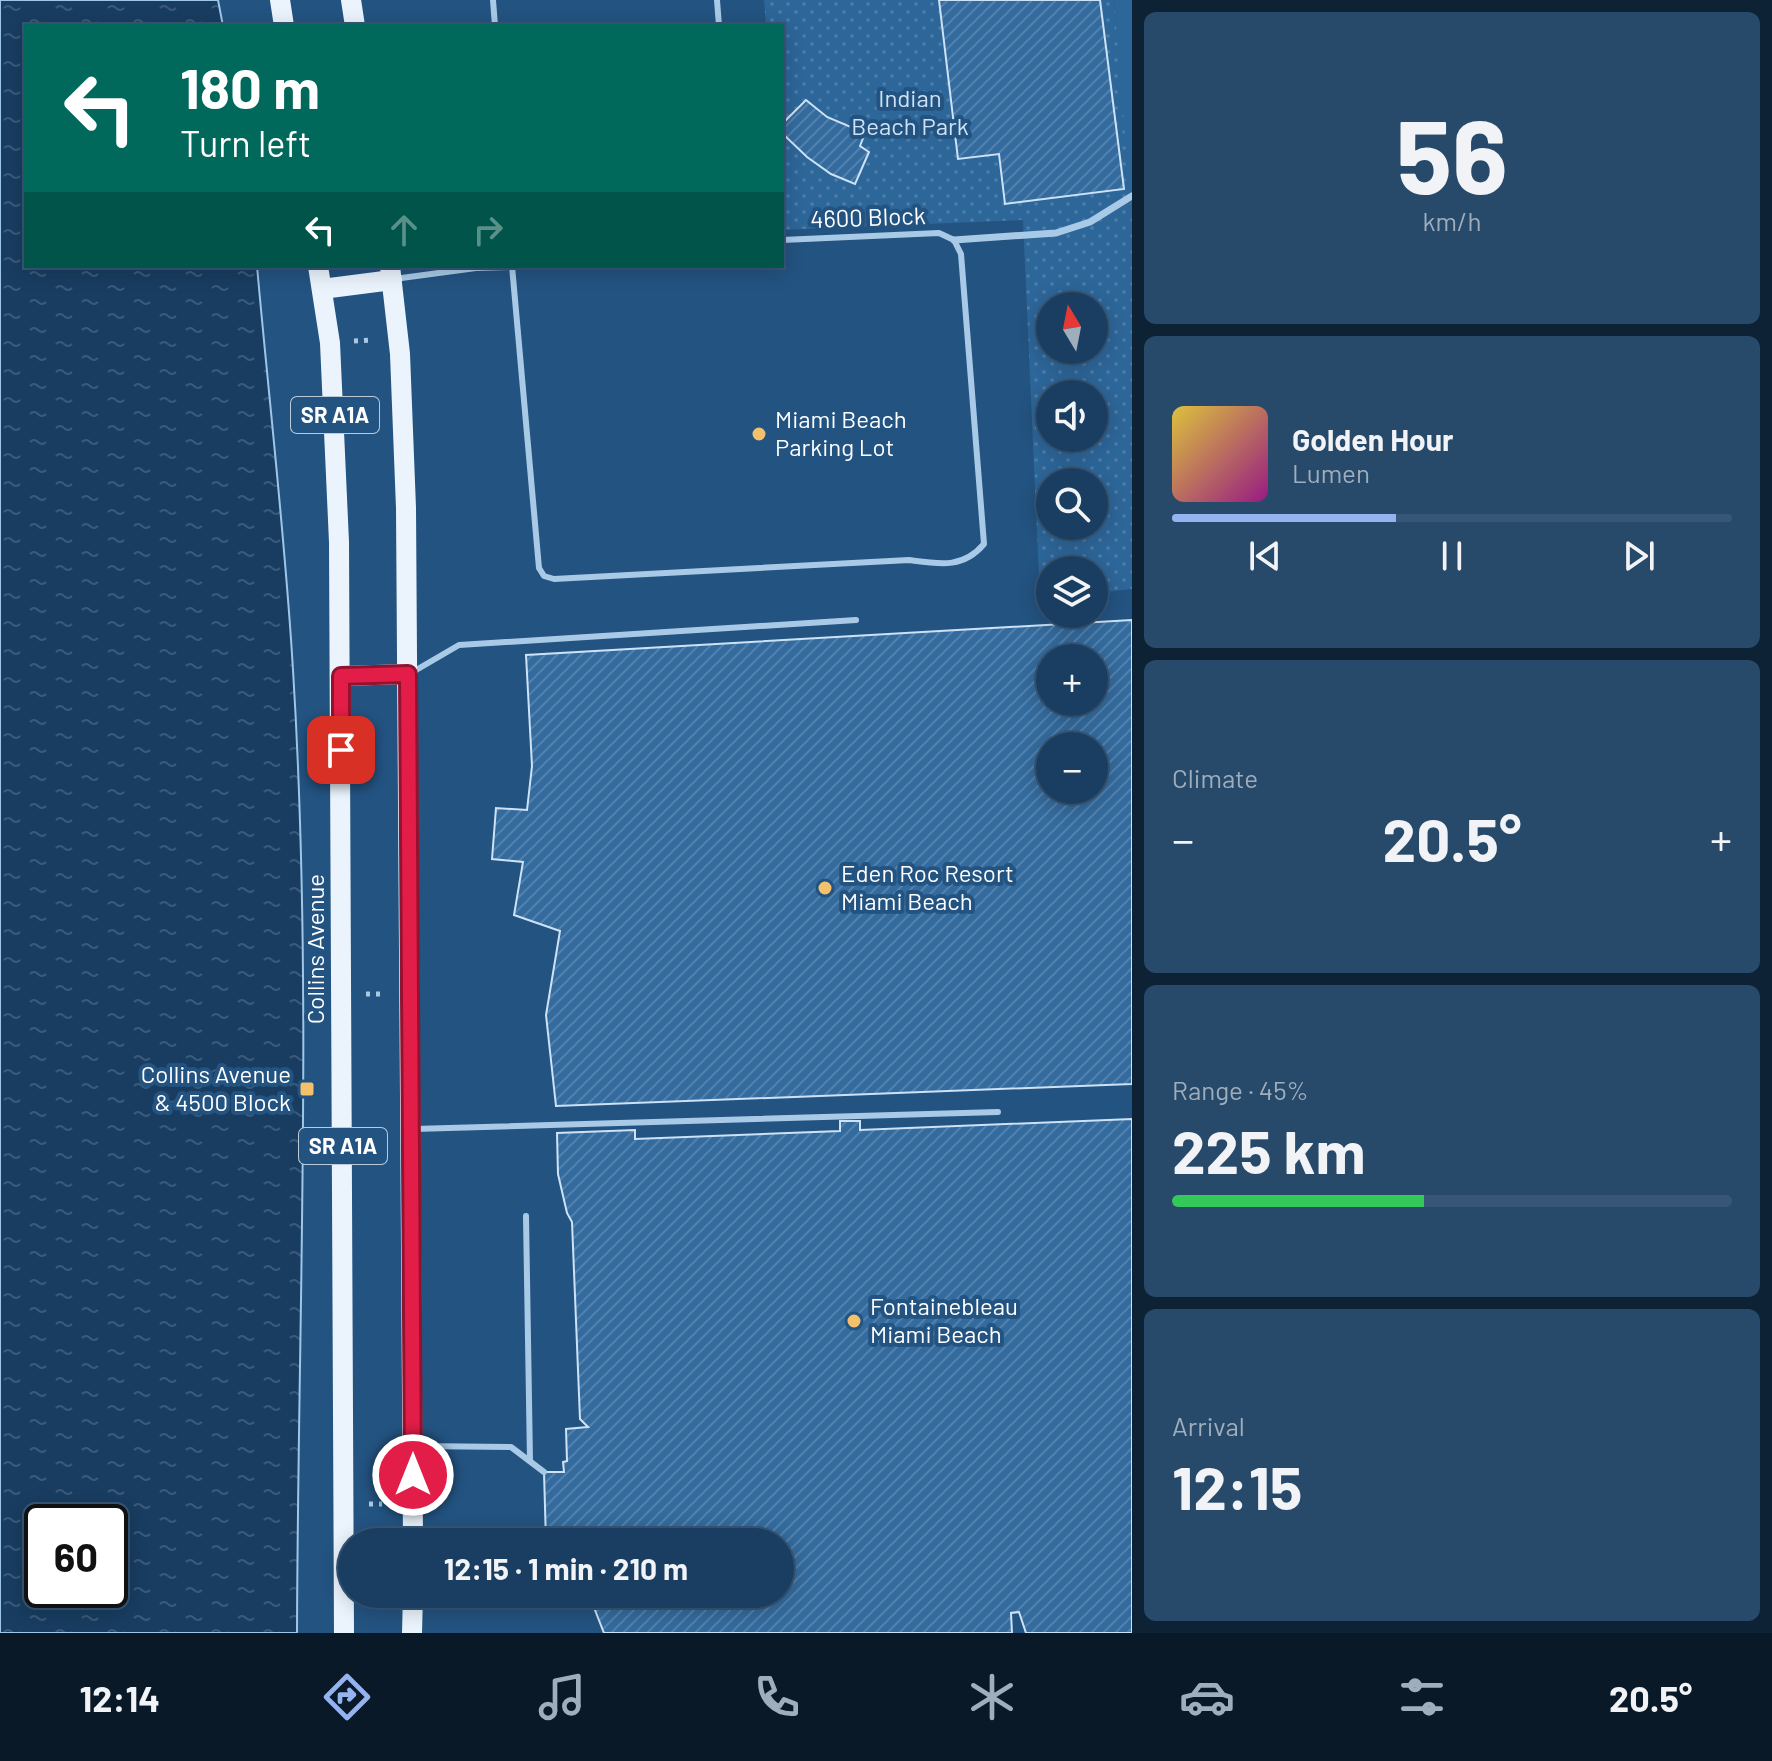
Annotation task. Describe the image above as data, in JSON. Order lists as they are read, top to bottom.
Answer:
{
  "streets": {
    "main road": ["SR A1A", "Collins Avenue"],
    "lane": ["4600 Block"]
  },
  "parks": ["Indian Beach Park"],
  "places": {
    "other": ["Miami Beach Parking Lot", "Eden Roc Resort Miami Beach", "Fontainebleau Miami Beach"],
    "transit": ["Collins Avenue & 4500 Block"]
  },
  "north": "top",
  "page": {
    "tile": [
      ["56", "km/h"],
      "Climate",
      ["Range · 45%", "225 km"],
      ["Arrival", "12:15"]
    ],
    "turn": ["180 m", "Turn left"],
    "map_buttons": ["+", "−"],
    "song": ["Golden Hour", "Lumen"],
    "heat": ["−", "20.5°", "+"],
    "limit": "60",
    "trip": "12:15 · 1 min · 210 m",
    "tabs": ["12:14", "20.5°"]
  }
}
